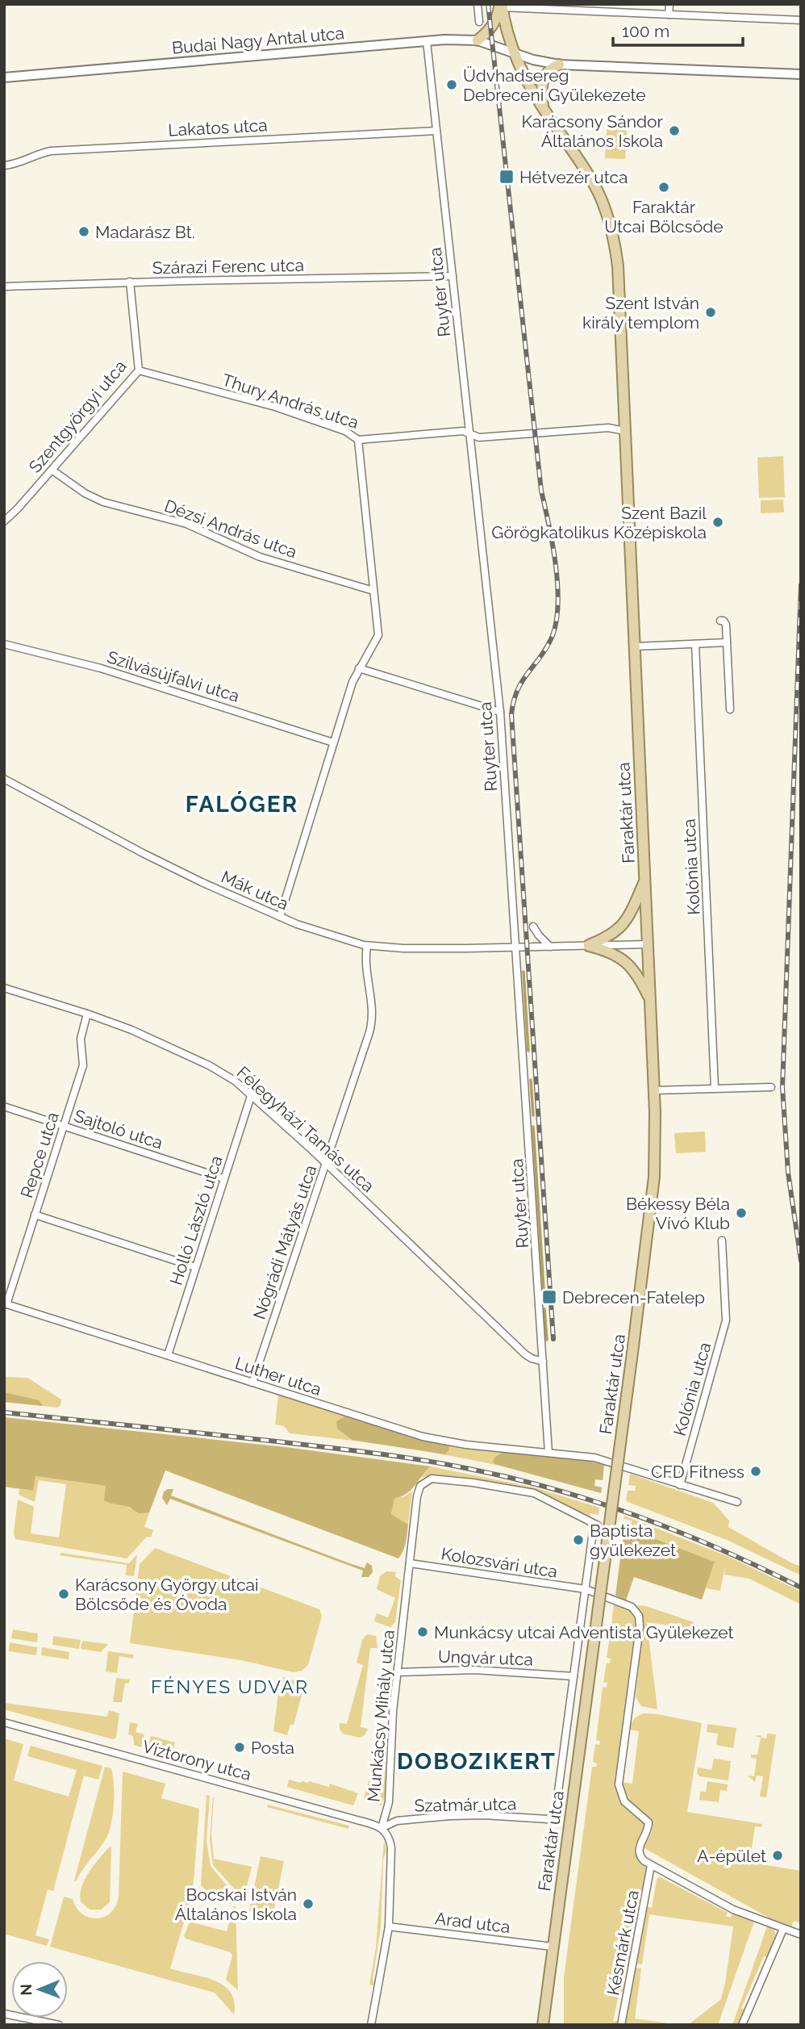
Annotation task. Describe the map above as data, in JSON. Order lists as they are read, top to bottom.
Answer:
{
  "streets": {
    "main road": ["Faraktár utca"],
    "street": [
      "Budai Nagy Antal utca",
      "Lakatos utca",
      "Szárazi Ferenc utca",
      "Ruyter utca",
      "Thury András utca",
      "Szentgyörgyi utca",
      "Dézsi András utca",
      "Szilvásújfalvi utca",
      "Kolónia utca",
      "Mák utca",
      "Sajtoló utca",
      "Félegyházi Tamás utca",
      "Repce utca",
      "Holló László utca",
      "Nógrádi Mátyás utca",
      "Luther utca",
      "Kolozsvári utca",
      "Ungvár utca",
      "Munkácsy Mihály utca",
      "Víztorony utca",
      "Szatmár utca",
      "Arad utca",
      "Késmárk utca"
    ]
  },
  "crossings": [
    ["Budai Nagy Antal utca", "Ruyter utca"],
    ["Budai Nagy Antal utca", "Faraktár utca"],
    ["Lakatos utca", "Ruyter utca"],
    ["Szárazi Ferenc utca", "Ruyter utca"],
    ["Szárazi Ferenc utca", "Szentgyörgyi utca"],
    ["Ruyter utca", "Thury András utca"],
    ["Ruyter utca", "Mák utca"],
    ["Ruyter utca", "Félegyházi Tamás utca"],
    ["Ruyter utca", "Luther utca"],
    ["Thury András utca", "Szentgyörgyi utca"],
    ["Thury András utca", "Faraktár utca"],
    ["Szentgyörgyi utca", "Dézsi András utca"],
    ["Faraktár utca", "Mák utca"],
    ["Faraktár utca", "Kolozsvári utca"],
    ["Faraktár utca", "Ungvár utca"],
    ["Faraktár utca", "Munkácsy Mihály utca"],
    ["Faraktár utca", "Szatmár utca"],
    ["Faraktár utca", "Arad utca"],
    ["Kolónia utca", "Luther utca"],
    ["Mák utca", "Nógrádi Mátyás utca"],
    ["Sajtoló utca", "Repce utca"],
    ["Sajtoló utca", "Holló László utca"],
    ["Félegyházi Tamás utca", "Repce utca"],
    ["Félegyházi Tamás utca", "Holló László utca"],
    ["Félegyházi Tamás utca", "Nógrádi Mátyás utca"],
    ["Repce utca", "Luther utca"],
    ["Holló László utca", "Luther utca"],
    ["Nógrádi Mátyás utca", "Luther utca"],
    ["Kolozsvári utca", "Munkácsy Mihály utca"],
    ["Ungvár utca", "Munkácsy Mihály utca"],
    ["Munkácsy Mihály utca", "Víztorony utca"],
    ["Munkácsy Mihály utca", "Szatmár utca"],
    ["Munkácsy Mihály utca", "Arad utca"],
    ["Víztorony utca", "Szatmár utca"]
  ],
  "districts": ["FALÓGER", "FÉNYES UDVAR", "DOBOZIKERT"],
  "places": {
    "other": [
      "Üdvhadsereg Debreceni Gyülekezete",
      "Karácsony Sándor Általános Iskola",
      "Faraktár Utcai Bölcsőde",
      "Madarász Bt.",
      "Szent István király templom",
      "Szent Bazil Görögkatolikus Középiskola",
      "Békessy Béla Vívó Klub",
      "CFD Fitness",
      "Baptista gyülekezet",
      "Karácsony György utcai Bölcsőde és Óvoda",
      "Munkácsy utcai Adventista Gyülekezet",
      "Posta",
      "A-épület",
      "Bocskai István Általános Iskola"
    ],
    "transit": ["Hétvezér utca", "Debrecen-Fatelep"]
  },
  "scale_bar": "100 m",
  "north": "left"
}
